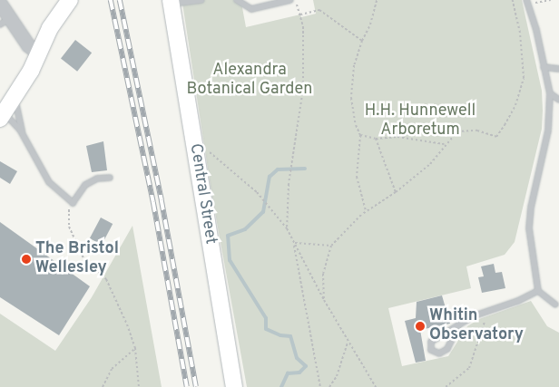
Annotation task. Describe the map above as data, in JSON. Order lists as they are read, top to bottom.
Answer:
{
  "streets": {
    "main road": ["Central Street"]
  },
  "parks": ["Alexandra Botanical Garden", "H.H. Hunnewell Arboretum"],
  "places": ["The Bristol Wellesley", "Whitin Observatory"]
}
